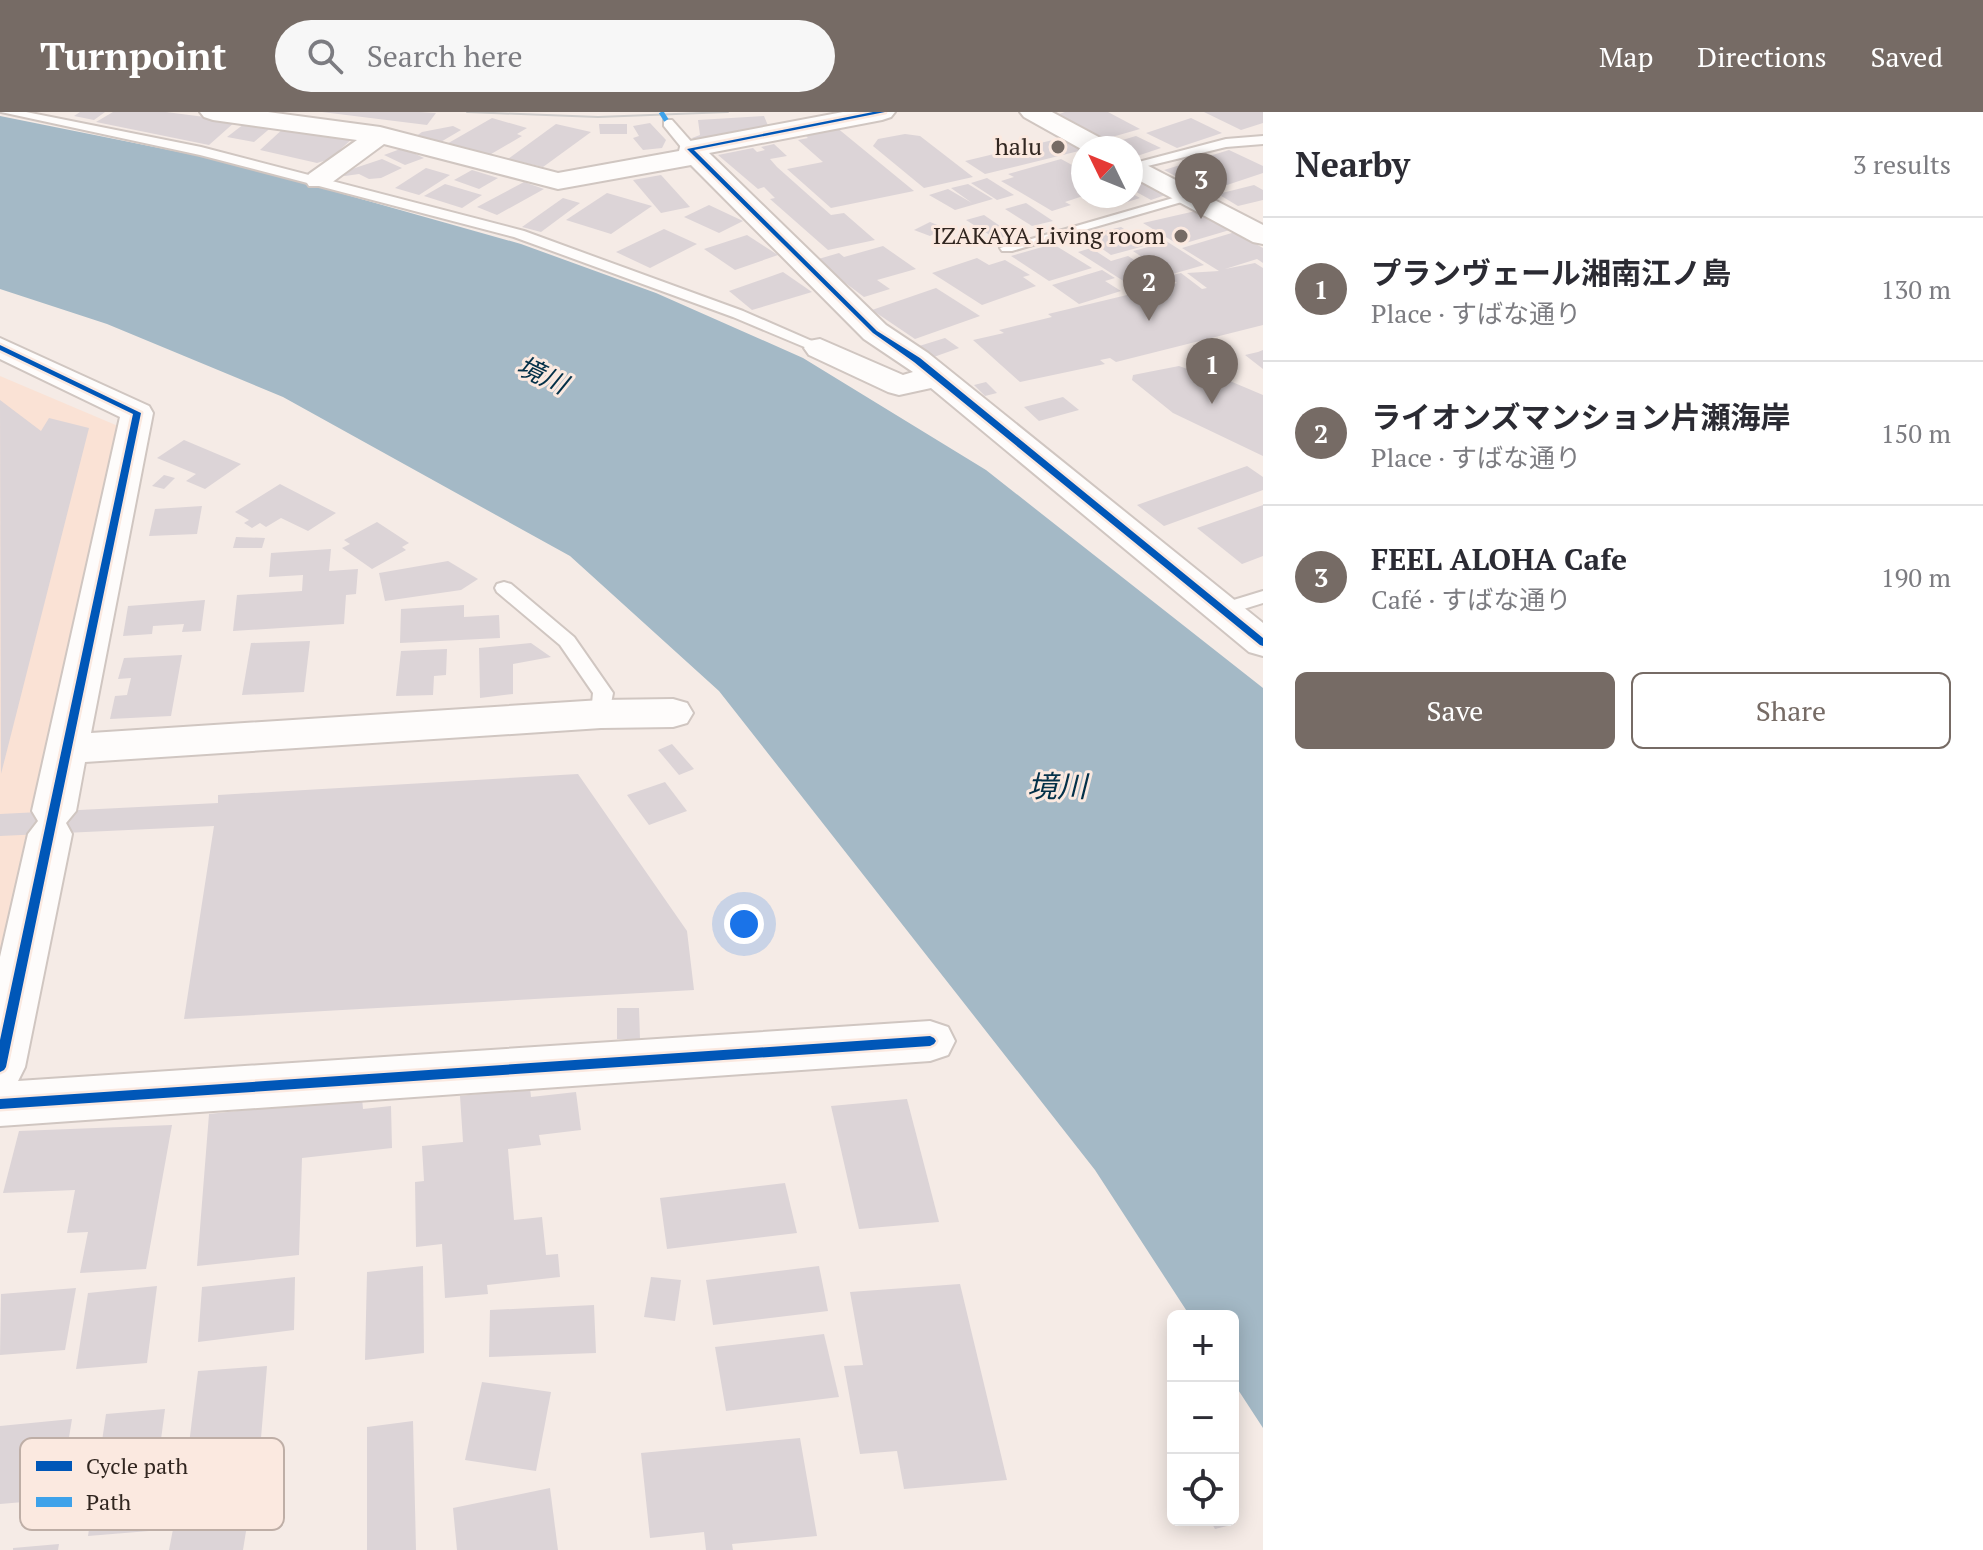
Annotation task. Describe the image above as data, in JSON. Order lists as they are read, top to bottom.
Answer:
{
  "water": ["境川"],
  "places": ["halu", "IZAKAYA Living room"],
  "legend": ["Cycle path", "Path"],
  "north": "top left",
  "page": {
    "header": "Turnpoint",
    "search": "Search here",
    "nav": ["Map", "Directions", "Saved"],
    "heading": ["Nearby", "3 results"],
    "pins": ["3", "2", "1"],
    "list": [
      {
        "mark": "1",
        "name": "プランヴェール湘南江ノ島",
        "note": "Place · すばな通り",
        "value": "130 m"
      },
      {
        "mark": "2",
        "name": "ライオンズマンション片瀬海岸",
        "note": "Place · すばな通り",
        "value": "150 m"
      },
      {
        "mark": "3",
        "name": "FEEL ALOHA Cafe",
        "note": "Café · すばな通り",
        "value": "190 m"
      }
    ],
    "buttons": ["Save", "Share"],
    "map_buttons": ["+", "−"]
  }
}
